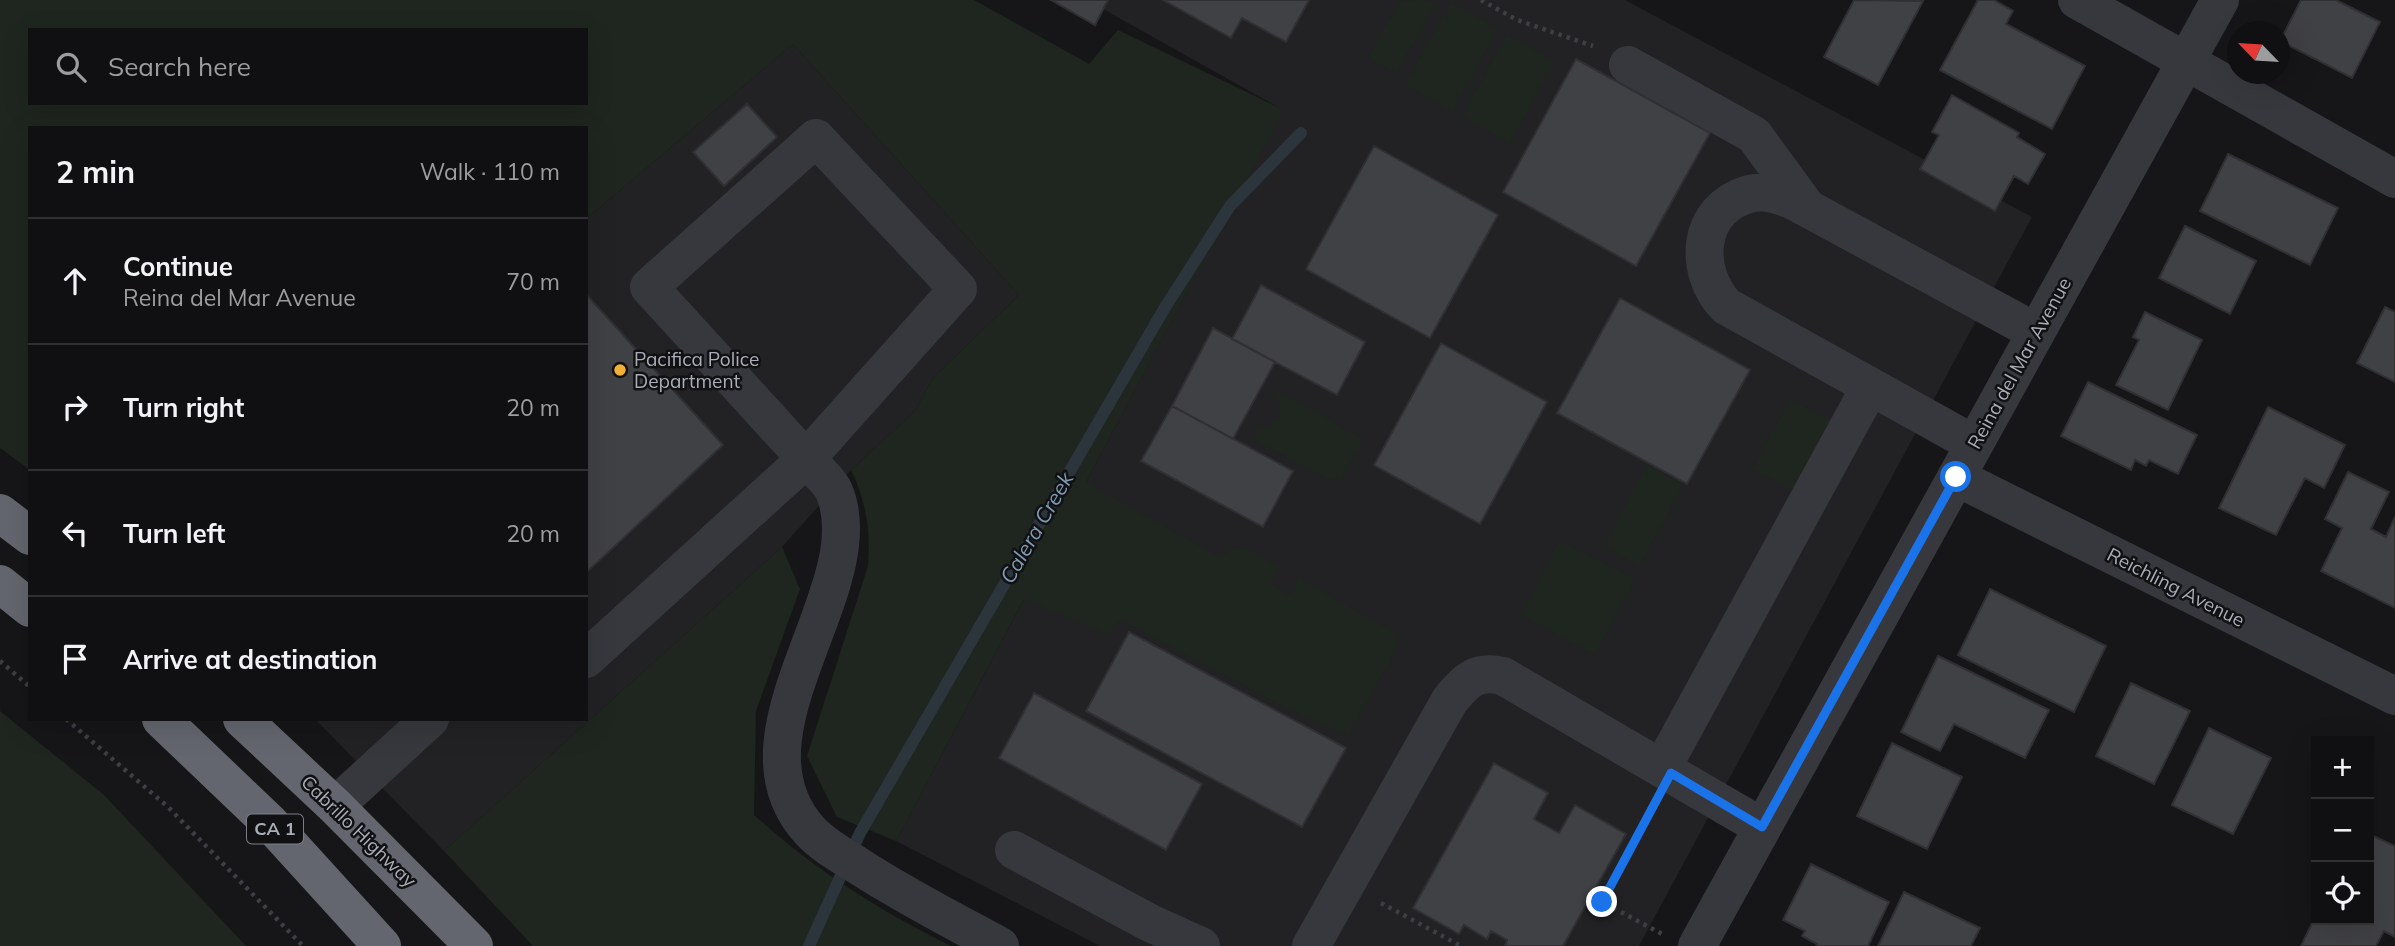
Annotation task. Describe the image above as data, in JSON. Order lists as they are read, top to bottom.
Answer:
{
  "streets": {
    "highway": ["CA 1", "Cabrillo Highway"],
    "street": ["Reina del Mar Avenue", "Reichling Avenue"]
  },
  "crossings": [
    ["Reina del Mar Avenue", "Reichling Avenue"]
  ],
  "water": ["Calera Creek"],
  "places": ["Pacifica Police Department"],
  "north": "top left",
  "page": {
    "search": "Search here",
    "heading": ["2 min", "Walk · 110 m"],
    "list": [
      ["Continue", "Reina del Mar Avenue", "70 m"],
      ["Turn right", "20 m"],
      ["Turn left", "20 m"],
      "Arrive at destination"
    ],
    "map_buttons": ["+", "−"]
  }
}
